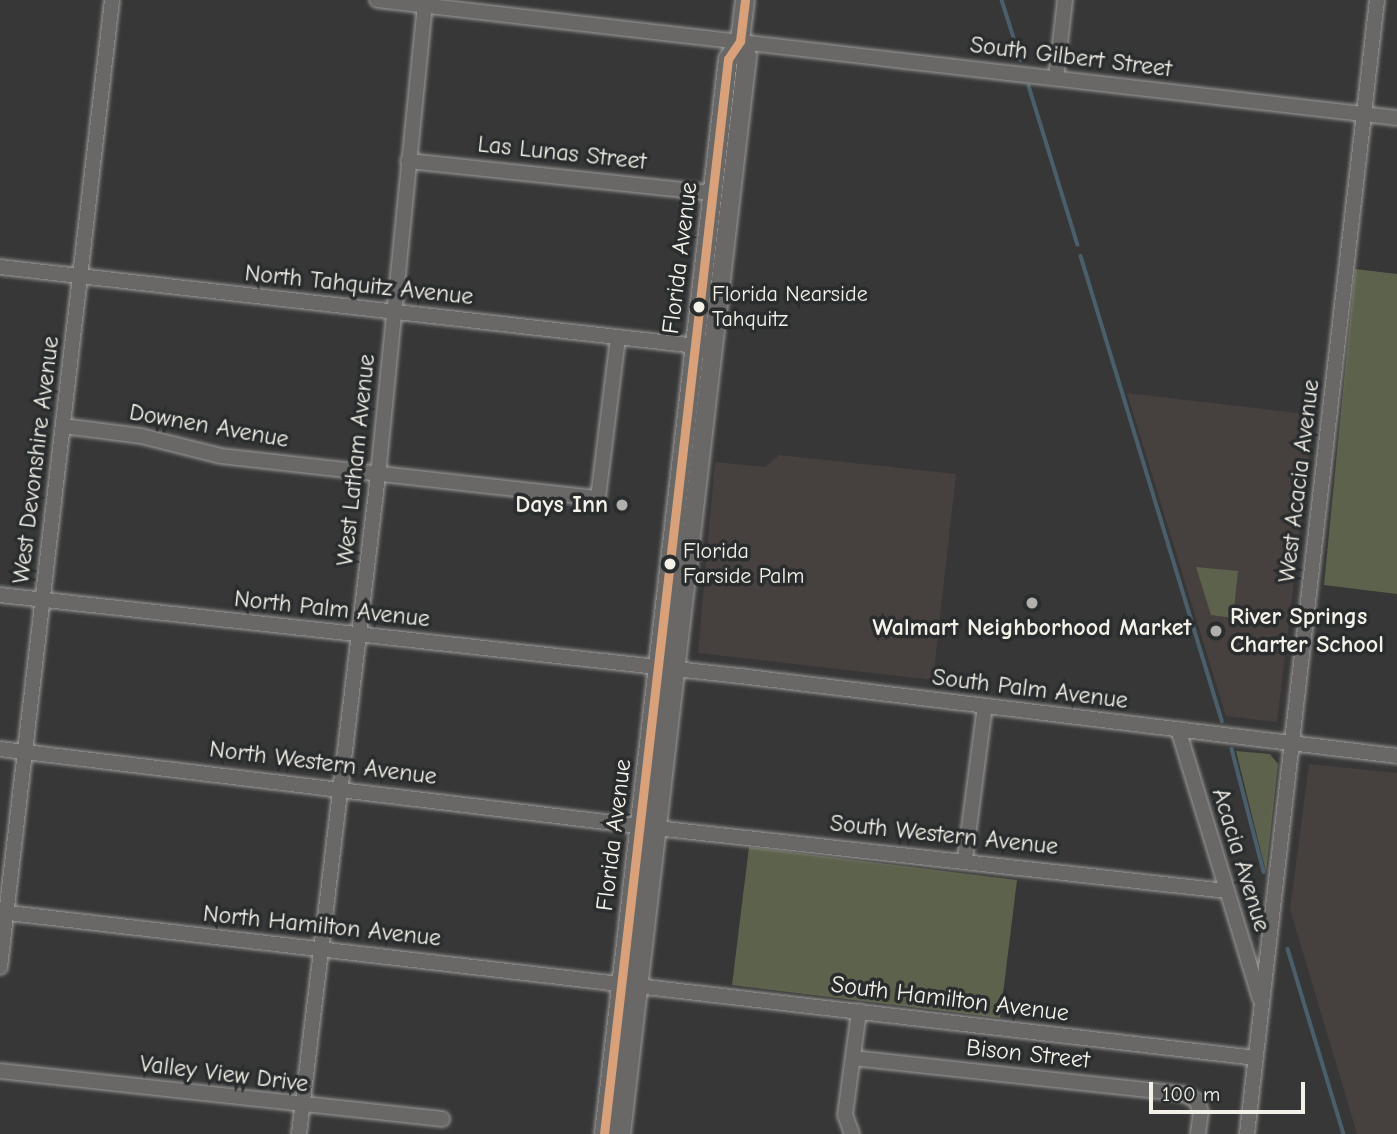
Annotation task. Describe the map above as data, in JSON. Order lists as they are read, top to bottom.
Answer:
{
  "streets": {
    "main road": ["Florida Avenue"],
    "street": [
      "South Gilbert Street",
      "Las Lunas Street",
      "North Tahquitz Avenue",
      "Downen Avenue",
      "West Devonshire Avenue",
      "West Latham Avenue",
      "West Acacia Avenue",
      "North Palm Avenue",
      "South Palm Avenue",
      "North Western Avenue",
      "South Western Avenue",
      "Acacia Avenue",
      "North Hamilton Avenue",
      "South Hamilton Avenue",
      "Bison Street",
      "Valley View Drive"
    ]
  },
  "crossings": [
    ["South Gilbert Street", "Florida Avenue"],
    ["South Gilbert Street", "West Latham Avenue"],
    ["South Gilbert Street", "West Acacia Avenue"],
    ["Las Lunas Street", "Florida Avenue"],
    ["Las Lunas Street", "West Latham Avenue"],
    ["Florida Avenue", "North Tahquitz Avenue"],
    ["Florida Avenue", "North Palm Avenue"],
    ["Florida Avenue", "South Palm Avenue"],
    ["Florida Avenue", "North Western Avenue"],
    ["Florida Avenue", "South Western Avenue"],
    ["Florida Avenue", "North Hamilton Avenue"],
    ["Florida Avenue", "South Hamilton Avenue"],
    ["North Tahquitz Avenue", "Downen Avenue"],
    ["North Tahquitz Avenue", "West Devonshire Avenue"],
    ["North Tahquitz Avenue", "West Latham Avenue"],
    ["Downen Avenue", "West Devonshire Avenue"],
    ["Downen Avenue", "West Latham Avenue"],
    ["West Devonshire Avenue", "North Palm Avenue"],
    ["West Devonshire Avenue", "North Western Avenue"],
    ["West Devonshire Avenue", "North Hamilton Avenue"],
    ["West Latham Avenue", "North Palm Avenue"],
    ["West Latham Avenue", "North Western Avenue"],
    ["West Latham Avenue", "North Hamilton Avenue"],
    ["West Latham Avenue", "Valley View Drive"],
    ["West Acacia Avenue", "South Palm Avenue"],
    ["West Acacia Avenue", "Acacia Avenue"],
    ["West Acacia Avenue", "South Hamilton Avenue"],
    ["North Palm Avenue", "South Palm Avenue"],
    ["South Palm Avenue", "Acacia Avenue"],
    ["North Western Avenue", "South Western Avenue"],
    ["South Western Avenue", "Acacia Avenue"],
    ["North Hamilton Avenue", "South Hamilton Avenue"]
  ],
  "places": [
    "Florida Nearside Tahquitz",
    "Days Inn",
    "Florida Farside Palm",
    "Walmart Neighborhood Market",
    "River Springs Charter School"
  ],
  "scale_bar": "100 m"
}
